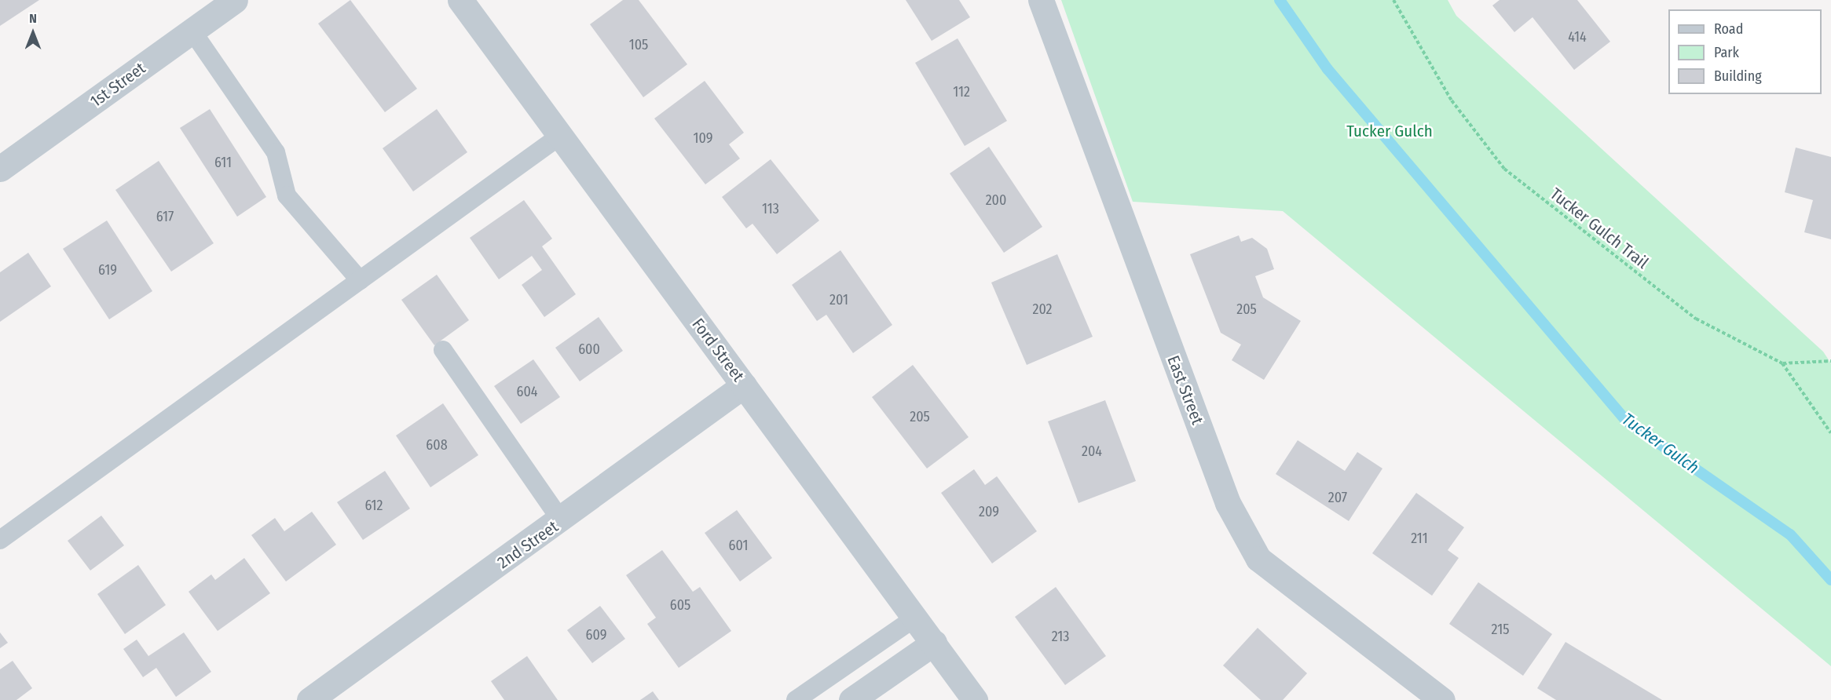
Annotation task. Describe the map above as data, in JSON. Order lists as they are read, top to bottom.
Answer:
{
  "streets": {
    "street": [
      "1st Street",
      "Ford Street",
      "East Street",
      "2nd Street"
    ],
    "path": ["Tucker Gulch Trail"]
  },
  "crossings": [
    ["Ford Street", "2nd Street"]
  ],
  "water": ["Tucker Gulch"],
  "parks": ["Tucker Gulch"],
  "house_numbers": [
    "414",
    "105",
    "112",
    "109",
    "611",
    "200",
    "113",
    "617",
    "619",
    "201",
    "202",
    "205",
    "600",
    "604",
    "205",
    "608",
    "204",
    "207",
    "612",
    "209",
    "211",
    "601",
    "605",
    "215",
    "609",
    "213"
  ],
  "legend": ["Road", "Park", "Building"],
  "north": "top"
}
